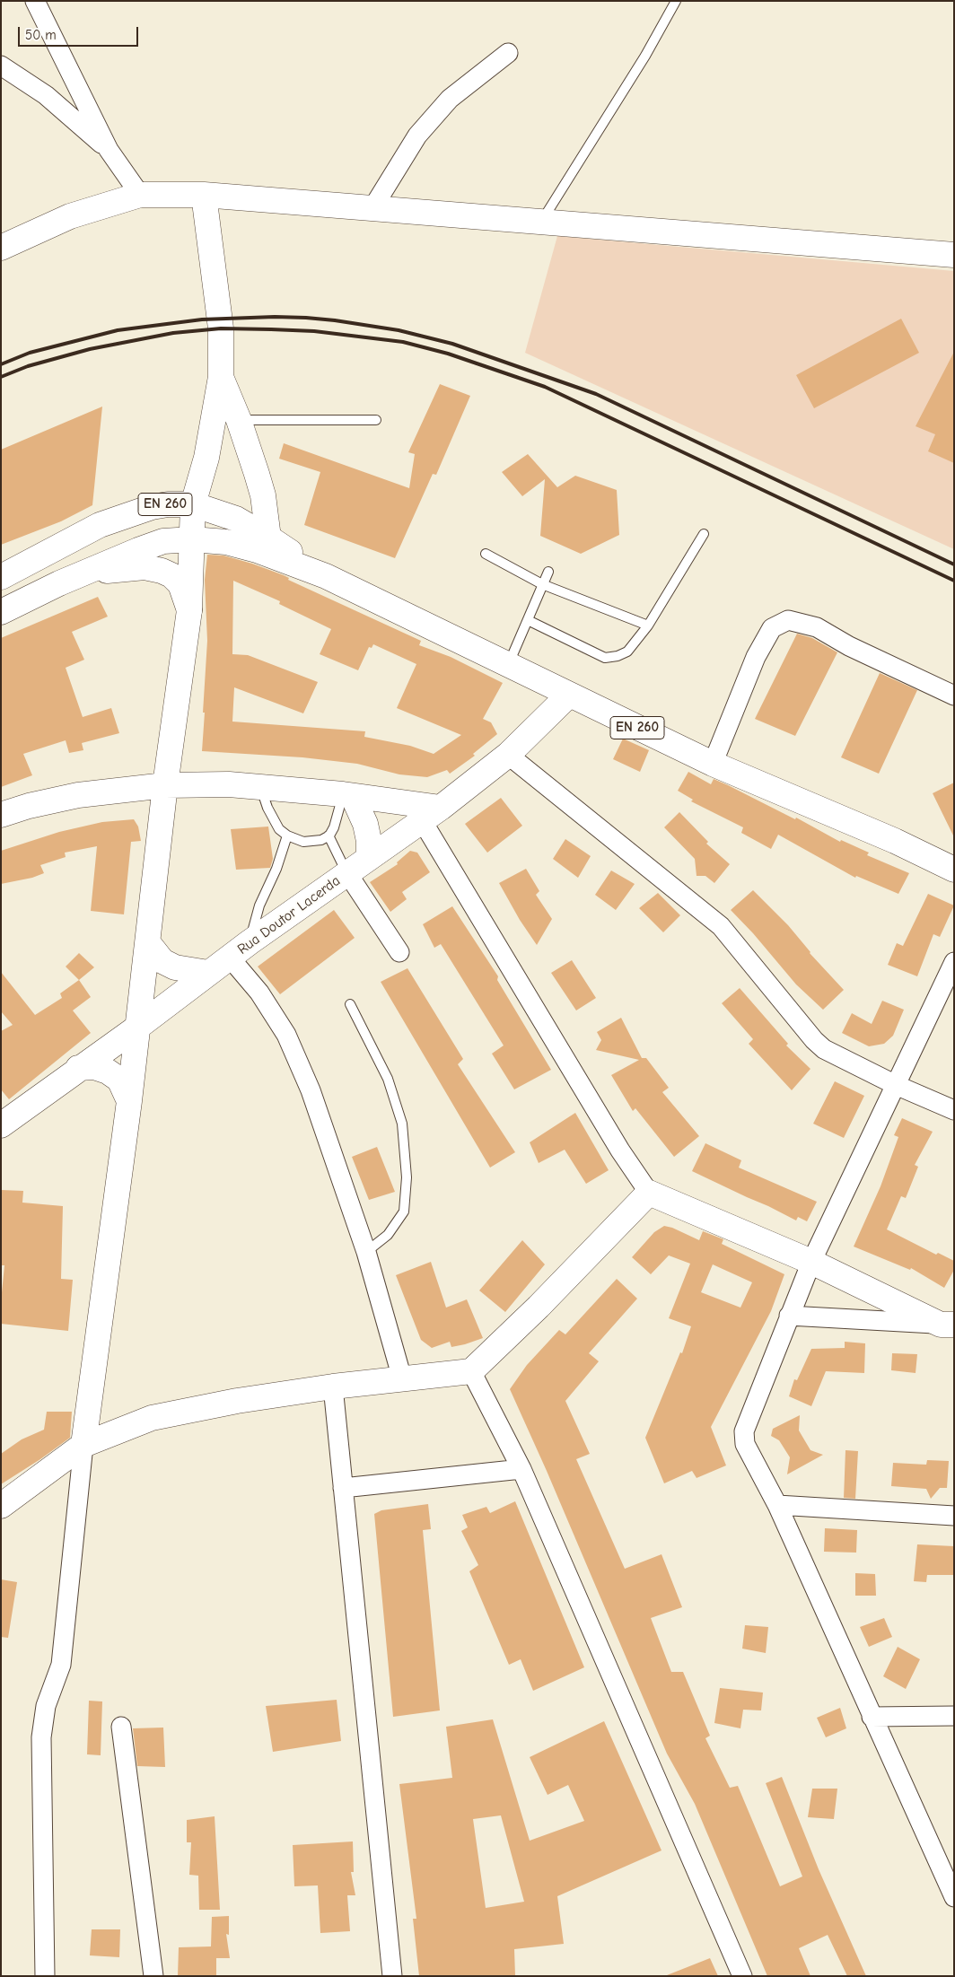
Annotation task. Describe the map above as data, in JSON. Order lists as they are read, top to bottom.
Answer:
{
  "streets": {
    "street": ["EN 260", "Rua Doutor Lacerda"]
  },
  "crossings": [
    ["EN 260", "Rua Doutor Lacerda"]
  ],
  "scale_bar": "50 m"
}
